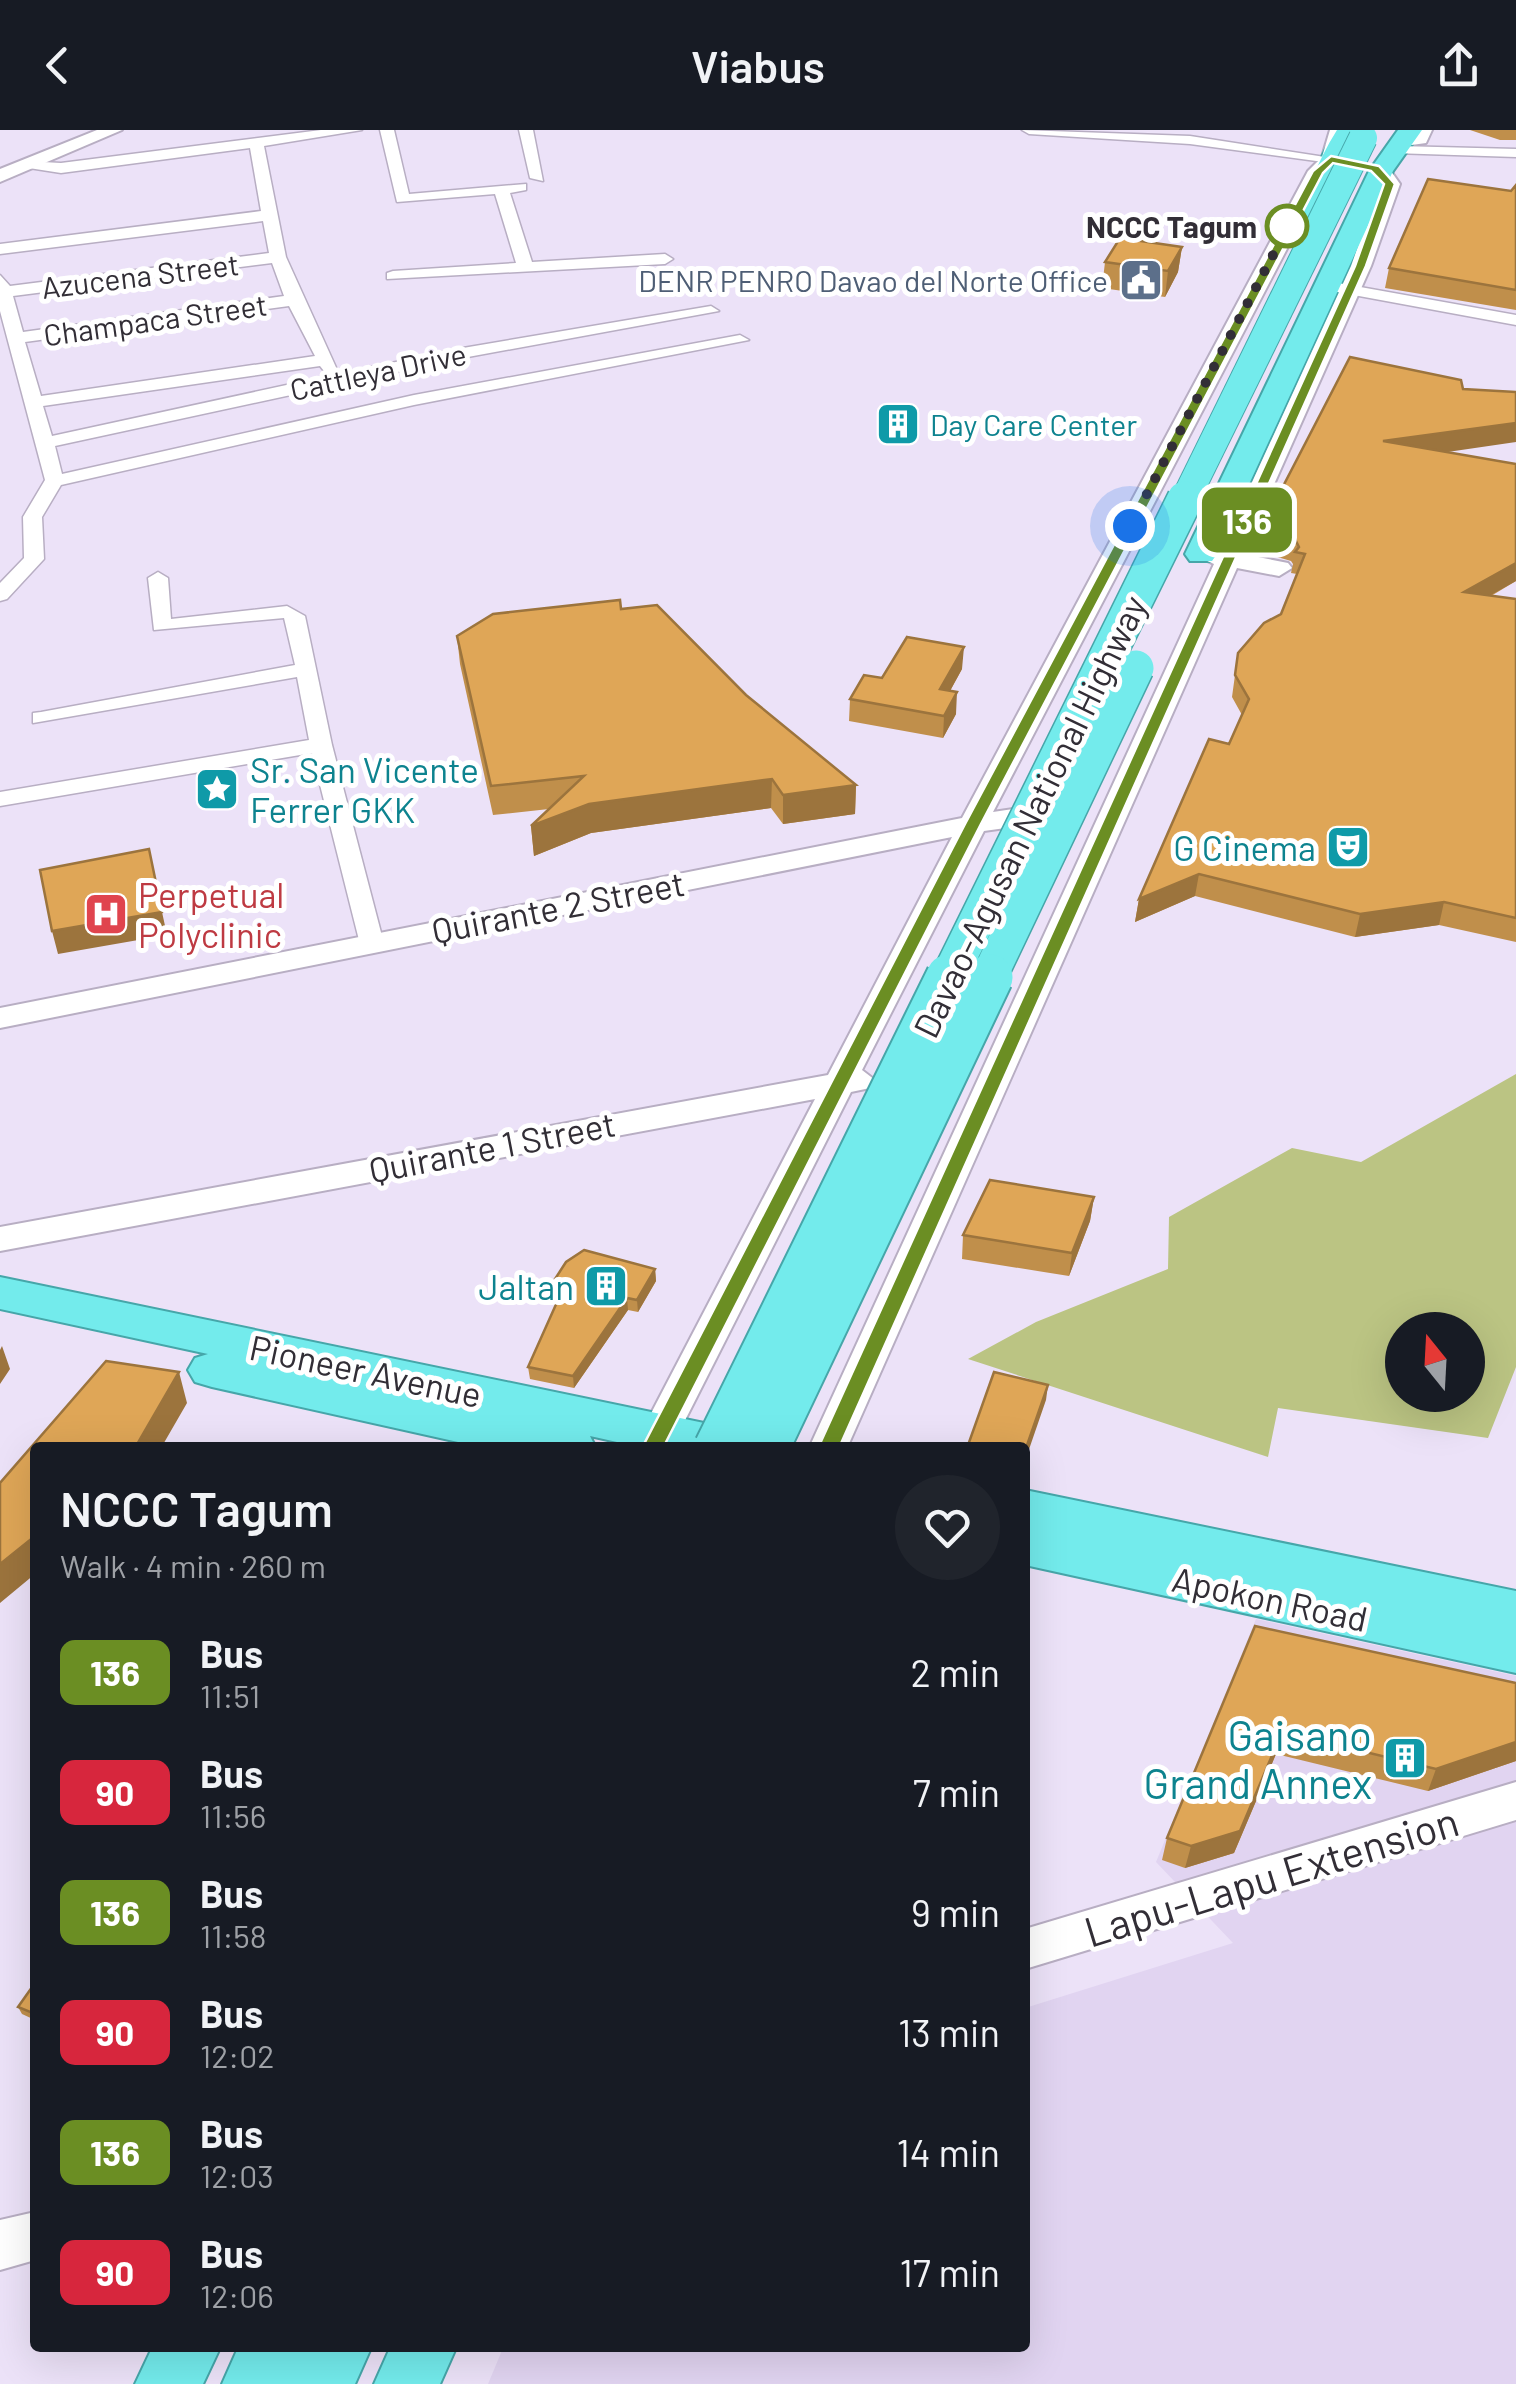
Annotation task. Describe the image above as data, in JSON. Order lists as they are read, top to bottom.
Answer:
{
  "streets": {
    "highway": ["Davao-Agusan National Highway", "Pioneer Avenue", "Apokon Road"],
    "street": [
      "Azucena Street",
      "Champaca Street",
      "Cattleya Drive",
      "Quirante 2 Street",
      "Quirante 1 Street",
      "Lapu-Lapu Extension"
    ]
  },
  "places": {
    "other": ["NCCC Tagum"],
    "public building": ["DENR PENRO Davao del Norte Office"],
    "building": ["Day Care Center", "Jaltan", "Gaisano Grand Annex"],
    "place": ["Sr. San Vicente Ferrer GKK"],
    "theatre": ["G Cinema"],
    "hospital": ["Perpetual Polyclinic"]
  },
  "lines": ["bus line 136"],
  "north": "top",
  "page": {
    "header": "Viabus",
    "on_map": "136",
    "heading": ["NCCC Tagum", "Walk · 4 min · 260 m"],
    "list": [
      {
        "mark": "136",
        "name": "Bus",
        "note": "11:51",
        "value": "2 min"
      },
      {
        "mark": "90",
        "name": "Bus",
        "note": "11:56",
        "value": "7 min"
      },
      {
        "mark": "136",
        "name": "Bus",
        "note": "11:58",
        "value": "9 min"
      },
      {
        "mark": "90",
        "name": "Bus",
        "note": "12:02",
        "value": "13 min"
      },
      {
        "mark": "136",
        "name": "Bus",
        "note": "12:03",
        "value": "14 min"
      },
      {
        "mark": "90",
        "name": "Bus",
        "note": "12:06",
        "value": "17 min"
      }
    ]
  }
}
